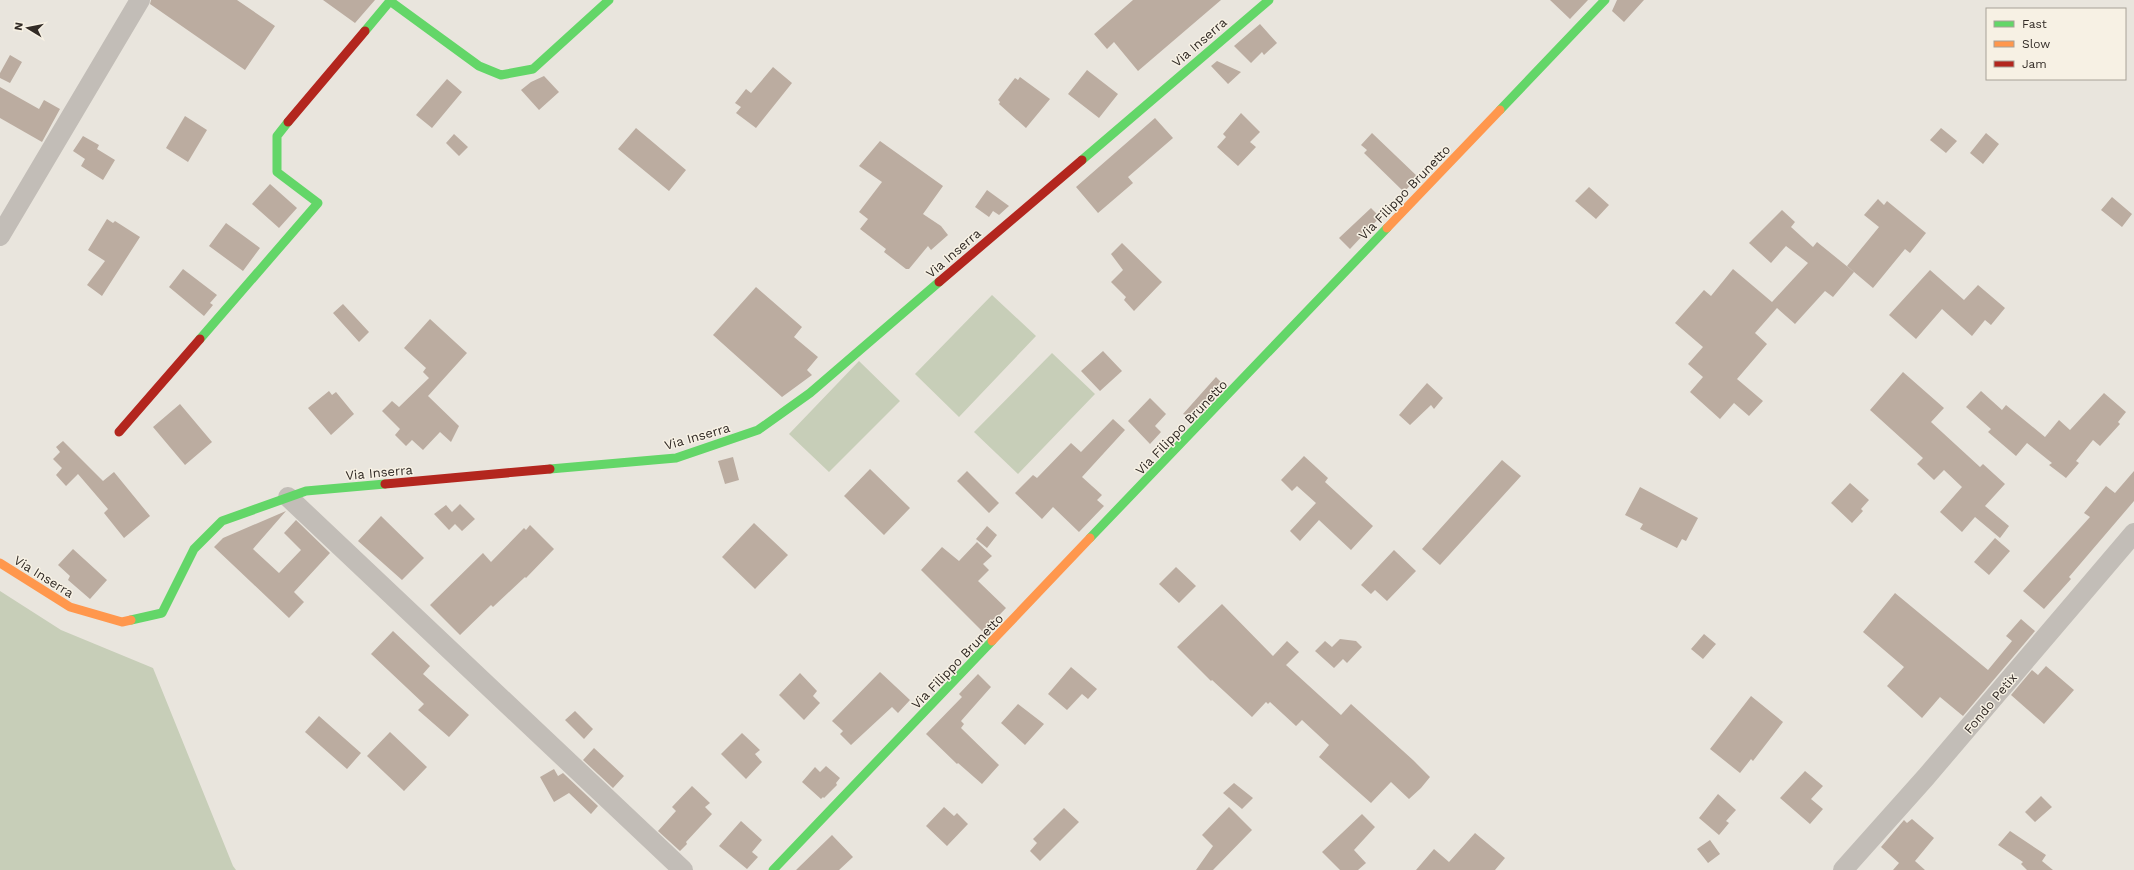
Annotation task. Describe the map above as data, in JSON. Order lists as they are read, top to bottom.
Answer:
{
  "streets": {
    "street": ["Via Inserra", "Via Filippo Brunetto", "Fondo Petix"]
  },
  "legend": ["Fast", "Slow", "Jam"],
  "north": "left"
}
